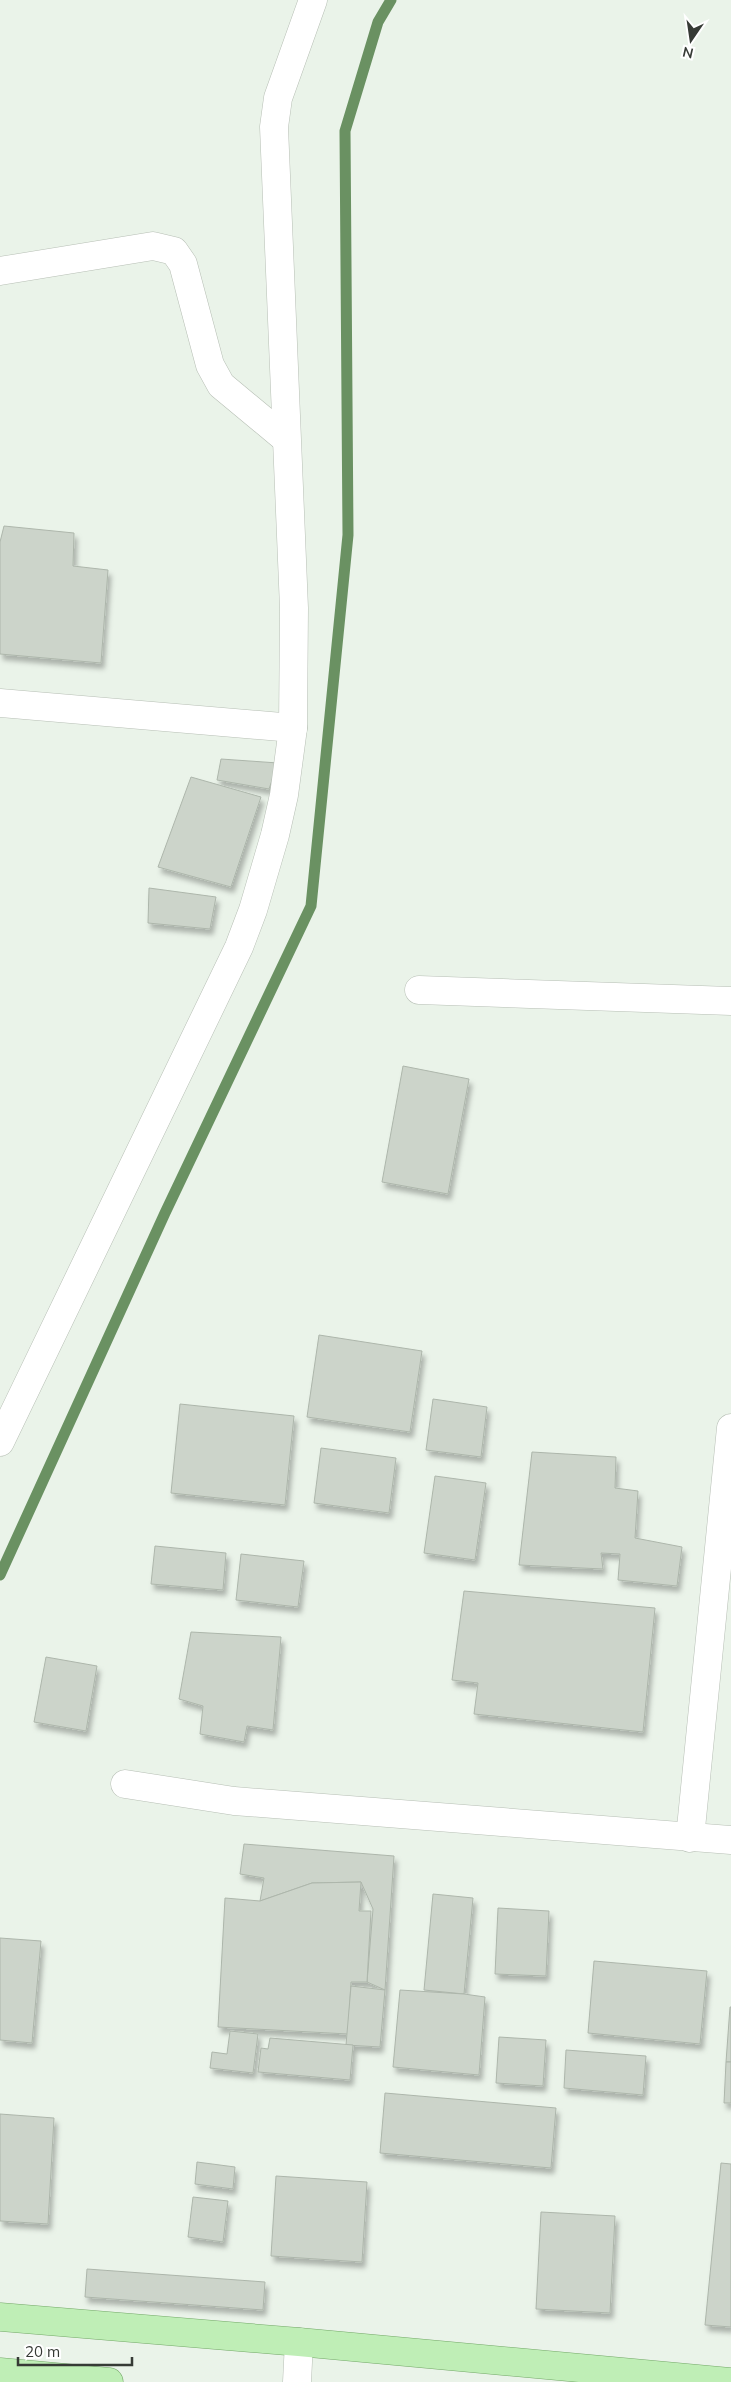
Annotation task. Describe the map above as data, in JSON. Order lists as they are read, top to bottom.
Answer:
{
  "scale_bar": "20 m",
  "north": "bottom"
}
